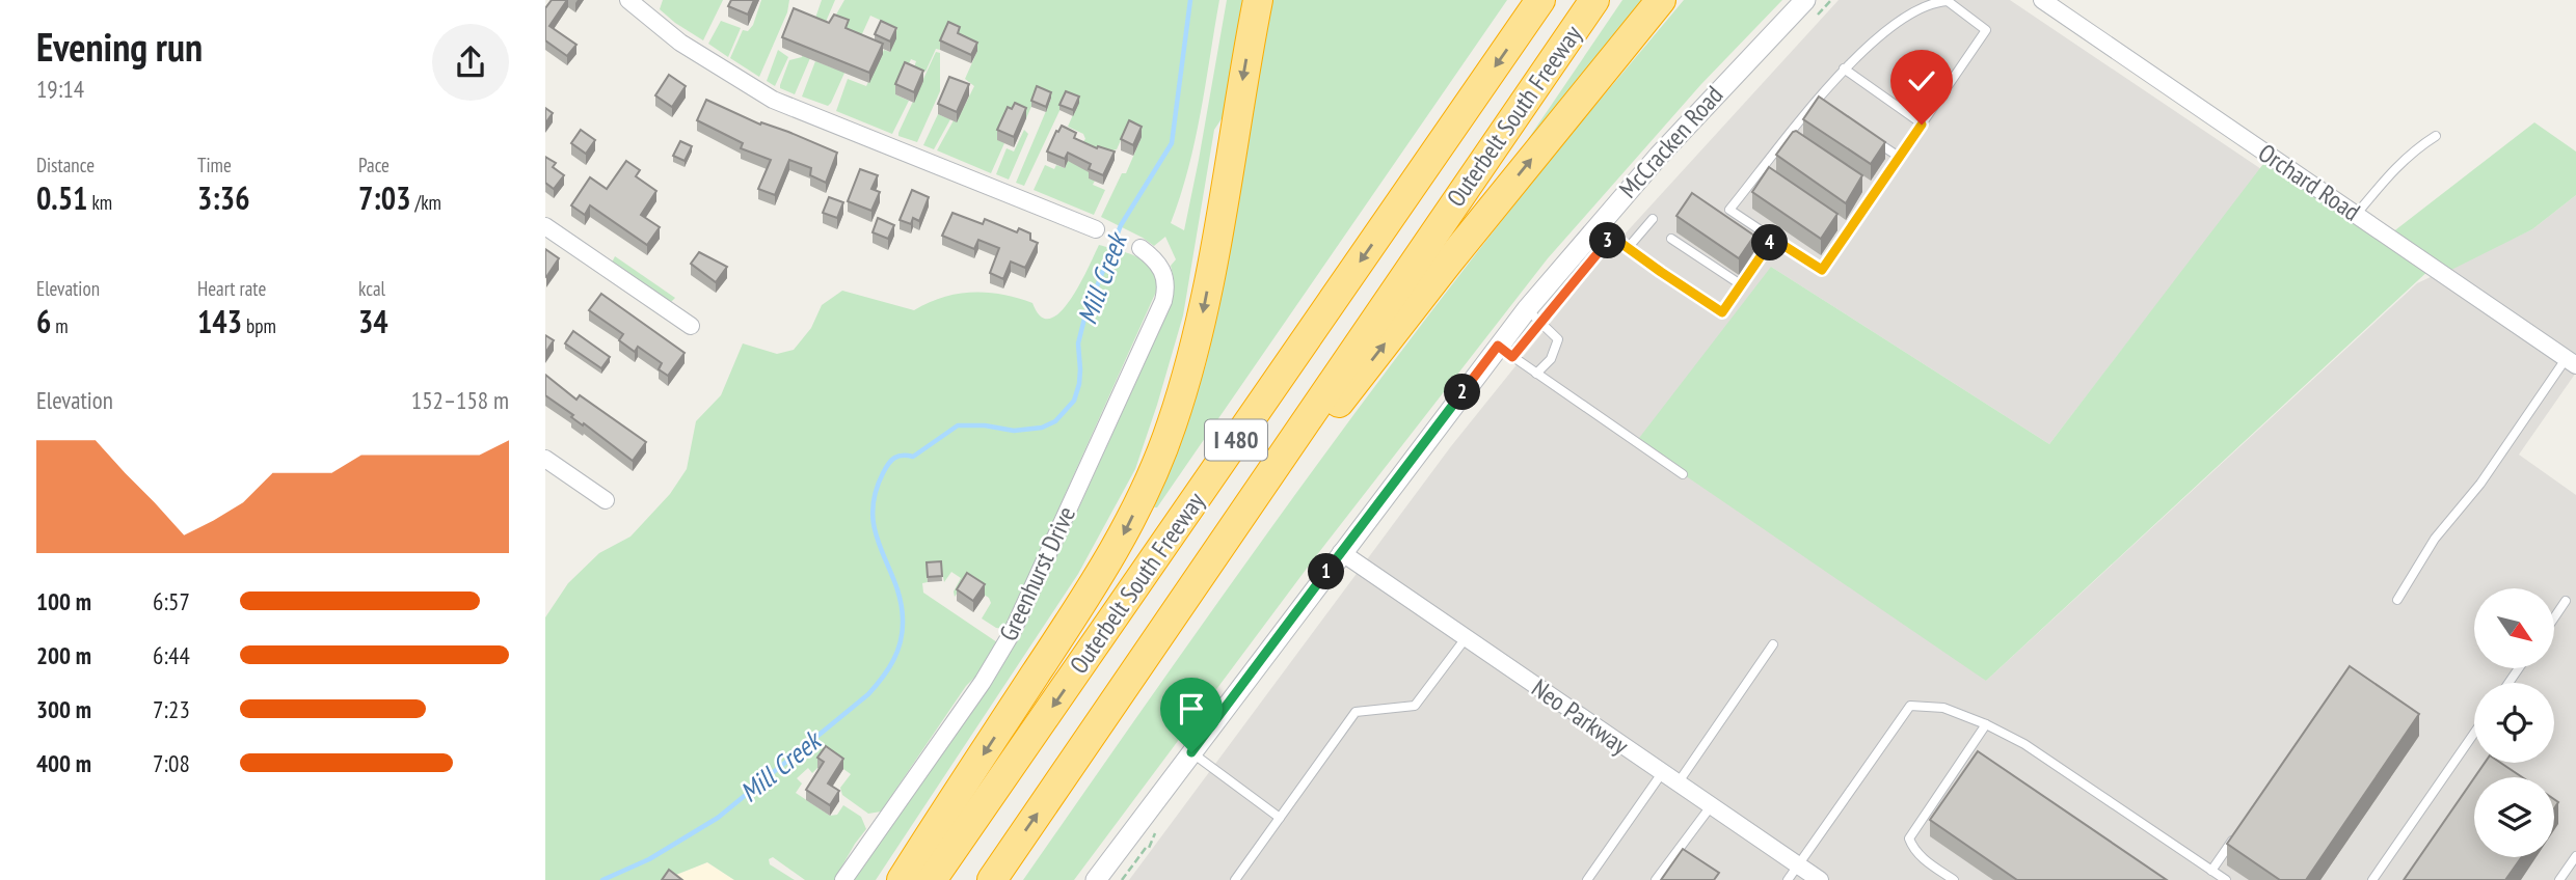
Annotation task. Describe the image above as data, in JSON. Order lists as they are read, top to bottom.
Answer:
{
  "streets": {
    "highway": ["Outerbelt South Freeway", "I 480"],
    "street": [
      "McCracken Road",
      "Orchard Road",
      "Greenhurst Drive",
      "Neo Parkway"
    ]
  },
  "crossings": [
    ["McCracken Road", "Neo Parkway"]
  ],
  "water": ["Mill Creek"],
  "north": "bottom right",
  "page": {
    "heading": ["Evening run", "19:14"],
    "stats": [
      ["Distance", "0.51 km"],
      ["Time", "3:36"],
      ["Pace", "7:03 /km"],
      ["Elevation", "6 m"],
      ["Heart rate", "143 bpm"],
      ["kcal", "34"]
    ],
    "pins": [
      "3",
      "4",
      "2",
      "1"
    ],
    "chart": ["Elevation", "152–158 m"],
    "list": [
      {
        "name": "100 m",
        "note": "6:57"
      },
      {
        "name": "200 m",
        "note": "6:44"
      },
      {
        "name": "300 m",
        "note": "7:23"
      },
      {
        "name": "400 m",
        "note": "7:08"
      }
    ]
  }
}
